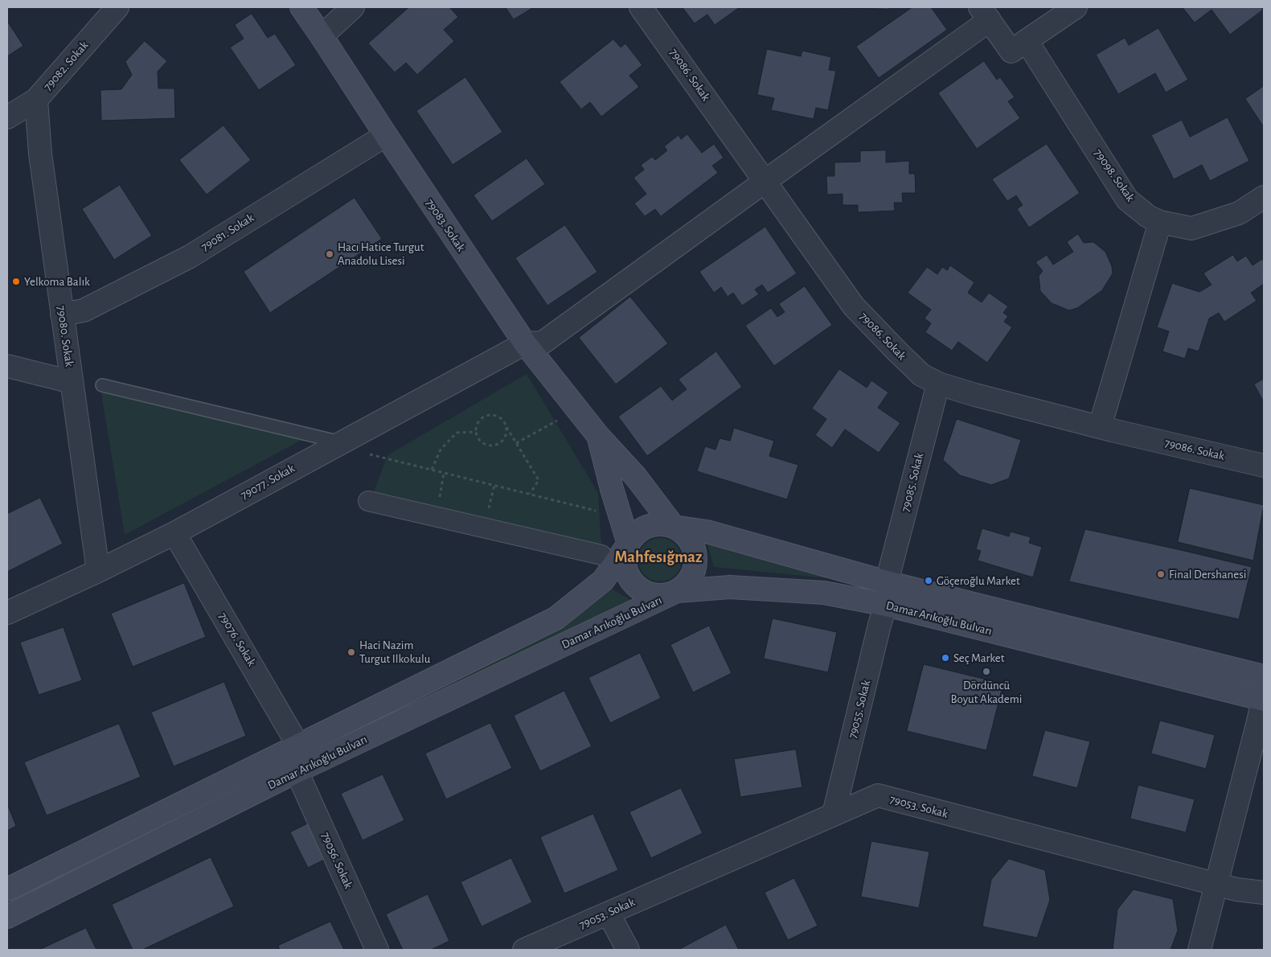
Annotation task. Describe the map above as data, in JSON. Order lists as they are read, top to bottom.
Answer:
{
  "streets": {
    "main road": ["79083. Sokak", "Damar Arıkoğlu Bulvarı"],
    "street": [
      "79082. Sokak",
      "79086. Sokak",
      "79098. Sokak",
      "79081. Sokak",
      "79080. Sokak",
      "79077. Sokak",
      "79085. Sokak",
      "79076. Sokak",
      "79055. Sokak",
      "79053. Sokak",
      "79056. Sokak"
    ]
  },
  "crossings": [
    ["79082. Sokak", "79080. Sokak"],
    ["79086. Sokak", "79085. Sokak"],
    ["79083. Sokak", "79081. Sokak"],
    ["79083. Sokak", "79077. Sokak"],
    ["79083. Sokak", "Damar Arıkoğlu Bulvarı"],
    ["79081. Sokak", "79080. Sokak"],
    ["79080. Sokak", "79077. Sokak"],
    ["79077. Sokak", "79076. Sokak"],
    ["79085. Sokak", "Damar Arıkoğlu Bulvarı"],
    ["Damar Arıkoğlu Bulvarı", "79076. Sokak"],
    ["Damar Arıkoğlu Bulvarı", "79055. Sokak"],
    ["Damar Arıkoğlu Bulvarı", "79056. Sokak"],
    ["79055. Sokak", "79053. Sokak"]
  ],
  "districts": ["Mahfesığmaz"],
  "places": [
    "Hacı Hatice Turgut Anadolu Lisesi",
    "Yelkoma Balık",
    "Final Dershanesi",
    "Göçeroğlu Market",
    "Haci Nazim Turgut Ilkokulu",
    "Seç Market",
    "Dördüncü Boyut Akademi"
  ]
}
